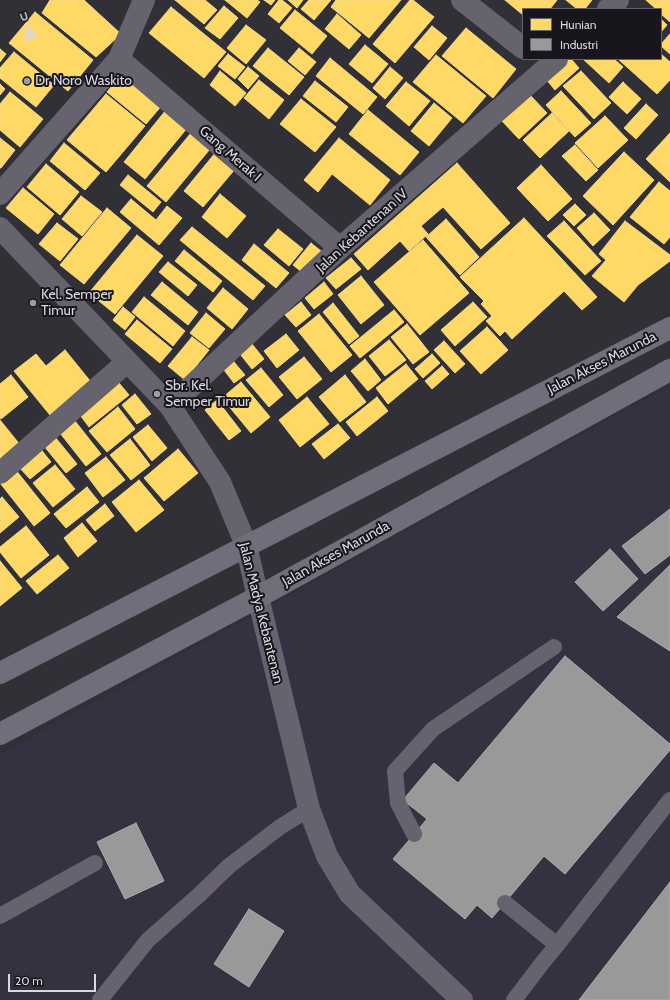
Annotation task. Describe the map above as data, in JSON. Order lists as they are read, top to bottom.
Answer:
{
  "streets": {
    "main road": ["Jalan Akses Marunda"],
    "street": ["Gang Merak I", "Jalan Kebantenan IV", "Jalan Madya Kebantenan"]
  },
  "crossings": [
    ["Gang Merak I", "Jalan Kebantenan IV"],
    ["Jalan Kebantenan IV", "Jalan Madya Kebantenan"],
    ["Jalan Akses Marunda", "Jalan Madya Kebantenan"]
  ],
  "places": ["Dr Noro Waskito", "Kel. Semper Timur", "Sbr. Kel. Semper Timur"],
  "legend": ["Hunian", "Industri"],
  "scale_bar": "20 m",
  "north": "top"
}
